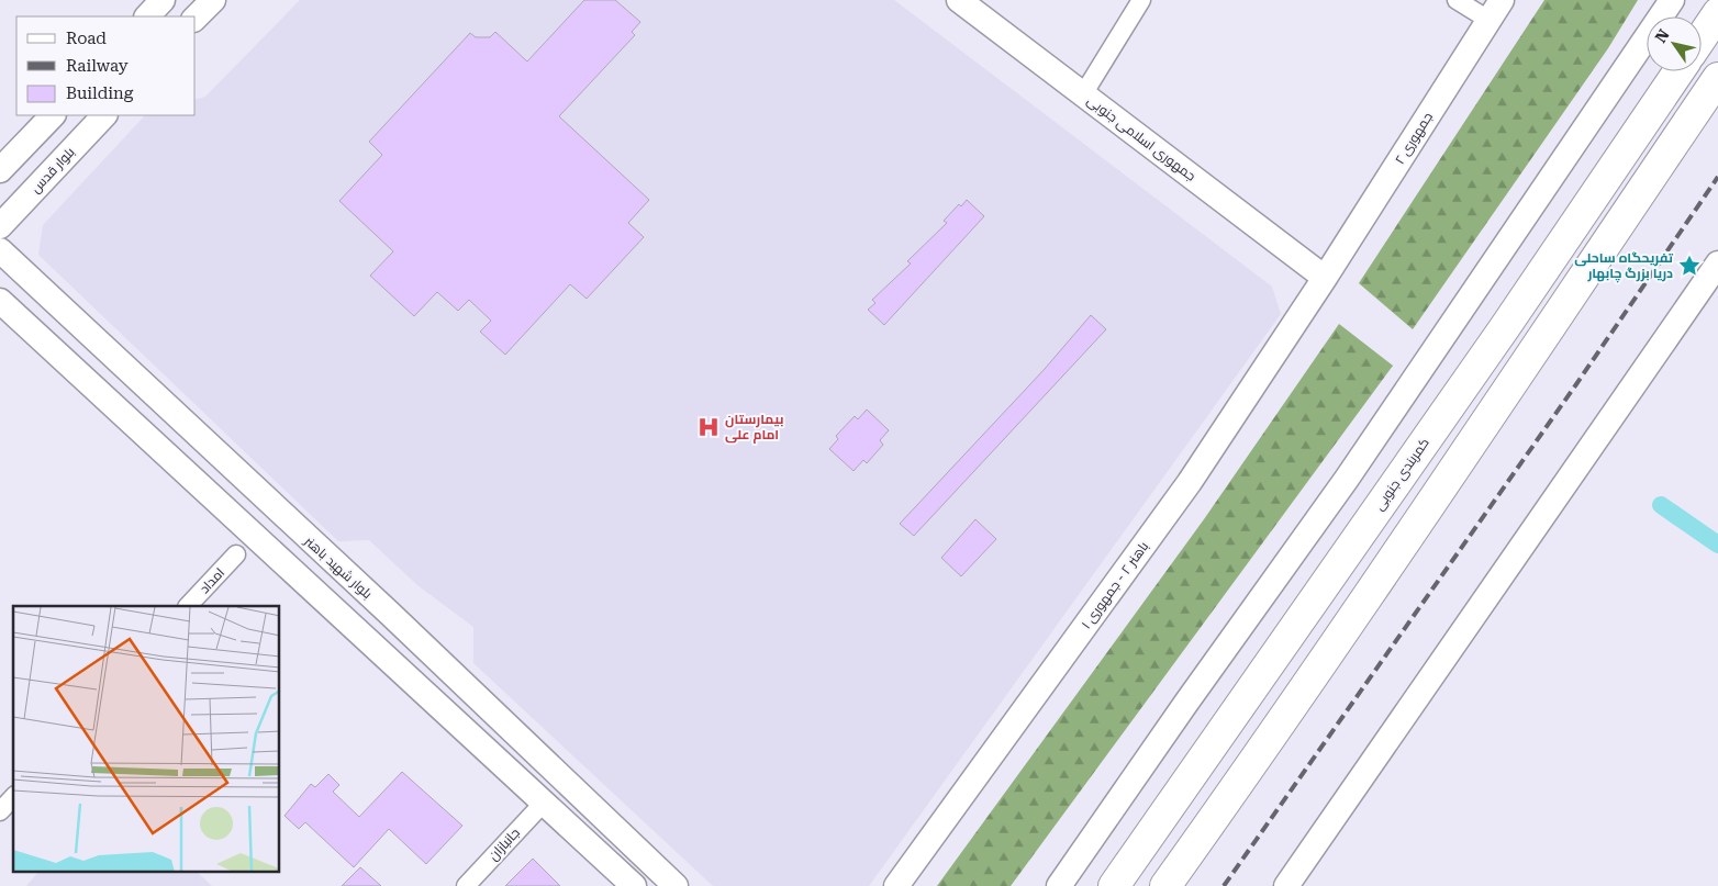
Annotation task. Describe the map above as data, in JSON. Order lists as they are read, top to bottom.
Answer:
{
  "streets": {
    "highway": ["کمربندی جنوبی"],
    "main road": [
      "جمهوری اسلامی جنوبی",
      "جمهوری ۲",
      "بلوار قدس",
      "بلوار شهید باهنر",
      "باهنر ۲ - جمهوری ۱"
    ],
    "street": ["امداد", "جانبازان"]
  },
  "crossings": [
    ["جمهوری اسلامی جنوبی", "جمهوری ۲"],
    ["جمهوری اسلامی جنوبی", "باهنر ۲ - جمهوری ۱"],
    ["جمهوری ۲", "باهنر ۲ - جمهوری ۱"]
  ],
  "places": {
    "place": ["تفریحگاه ساحلی دریا بزرگ چابهار"],
    "hospital": ["بیمارستان امام علی"]
  },
  "legend": ["Road", "Railway", "Building"],
  "north": "top left"
}
